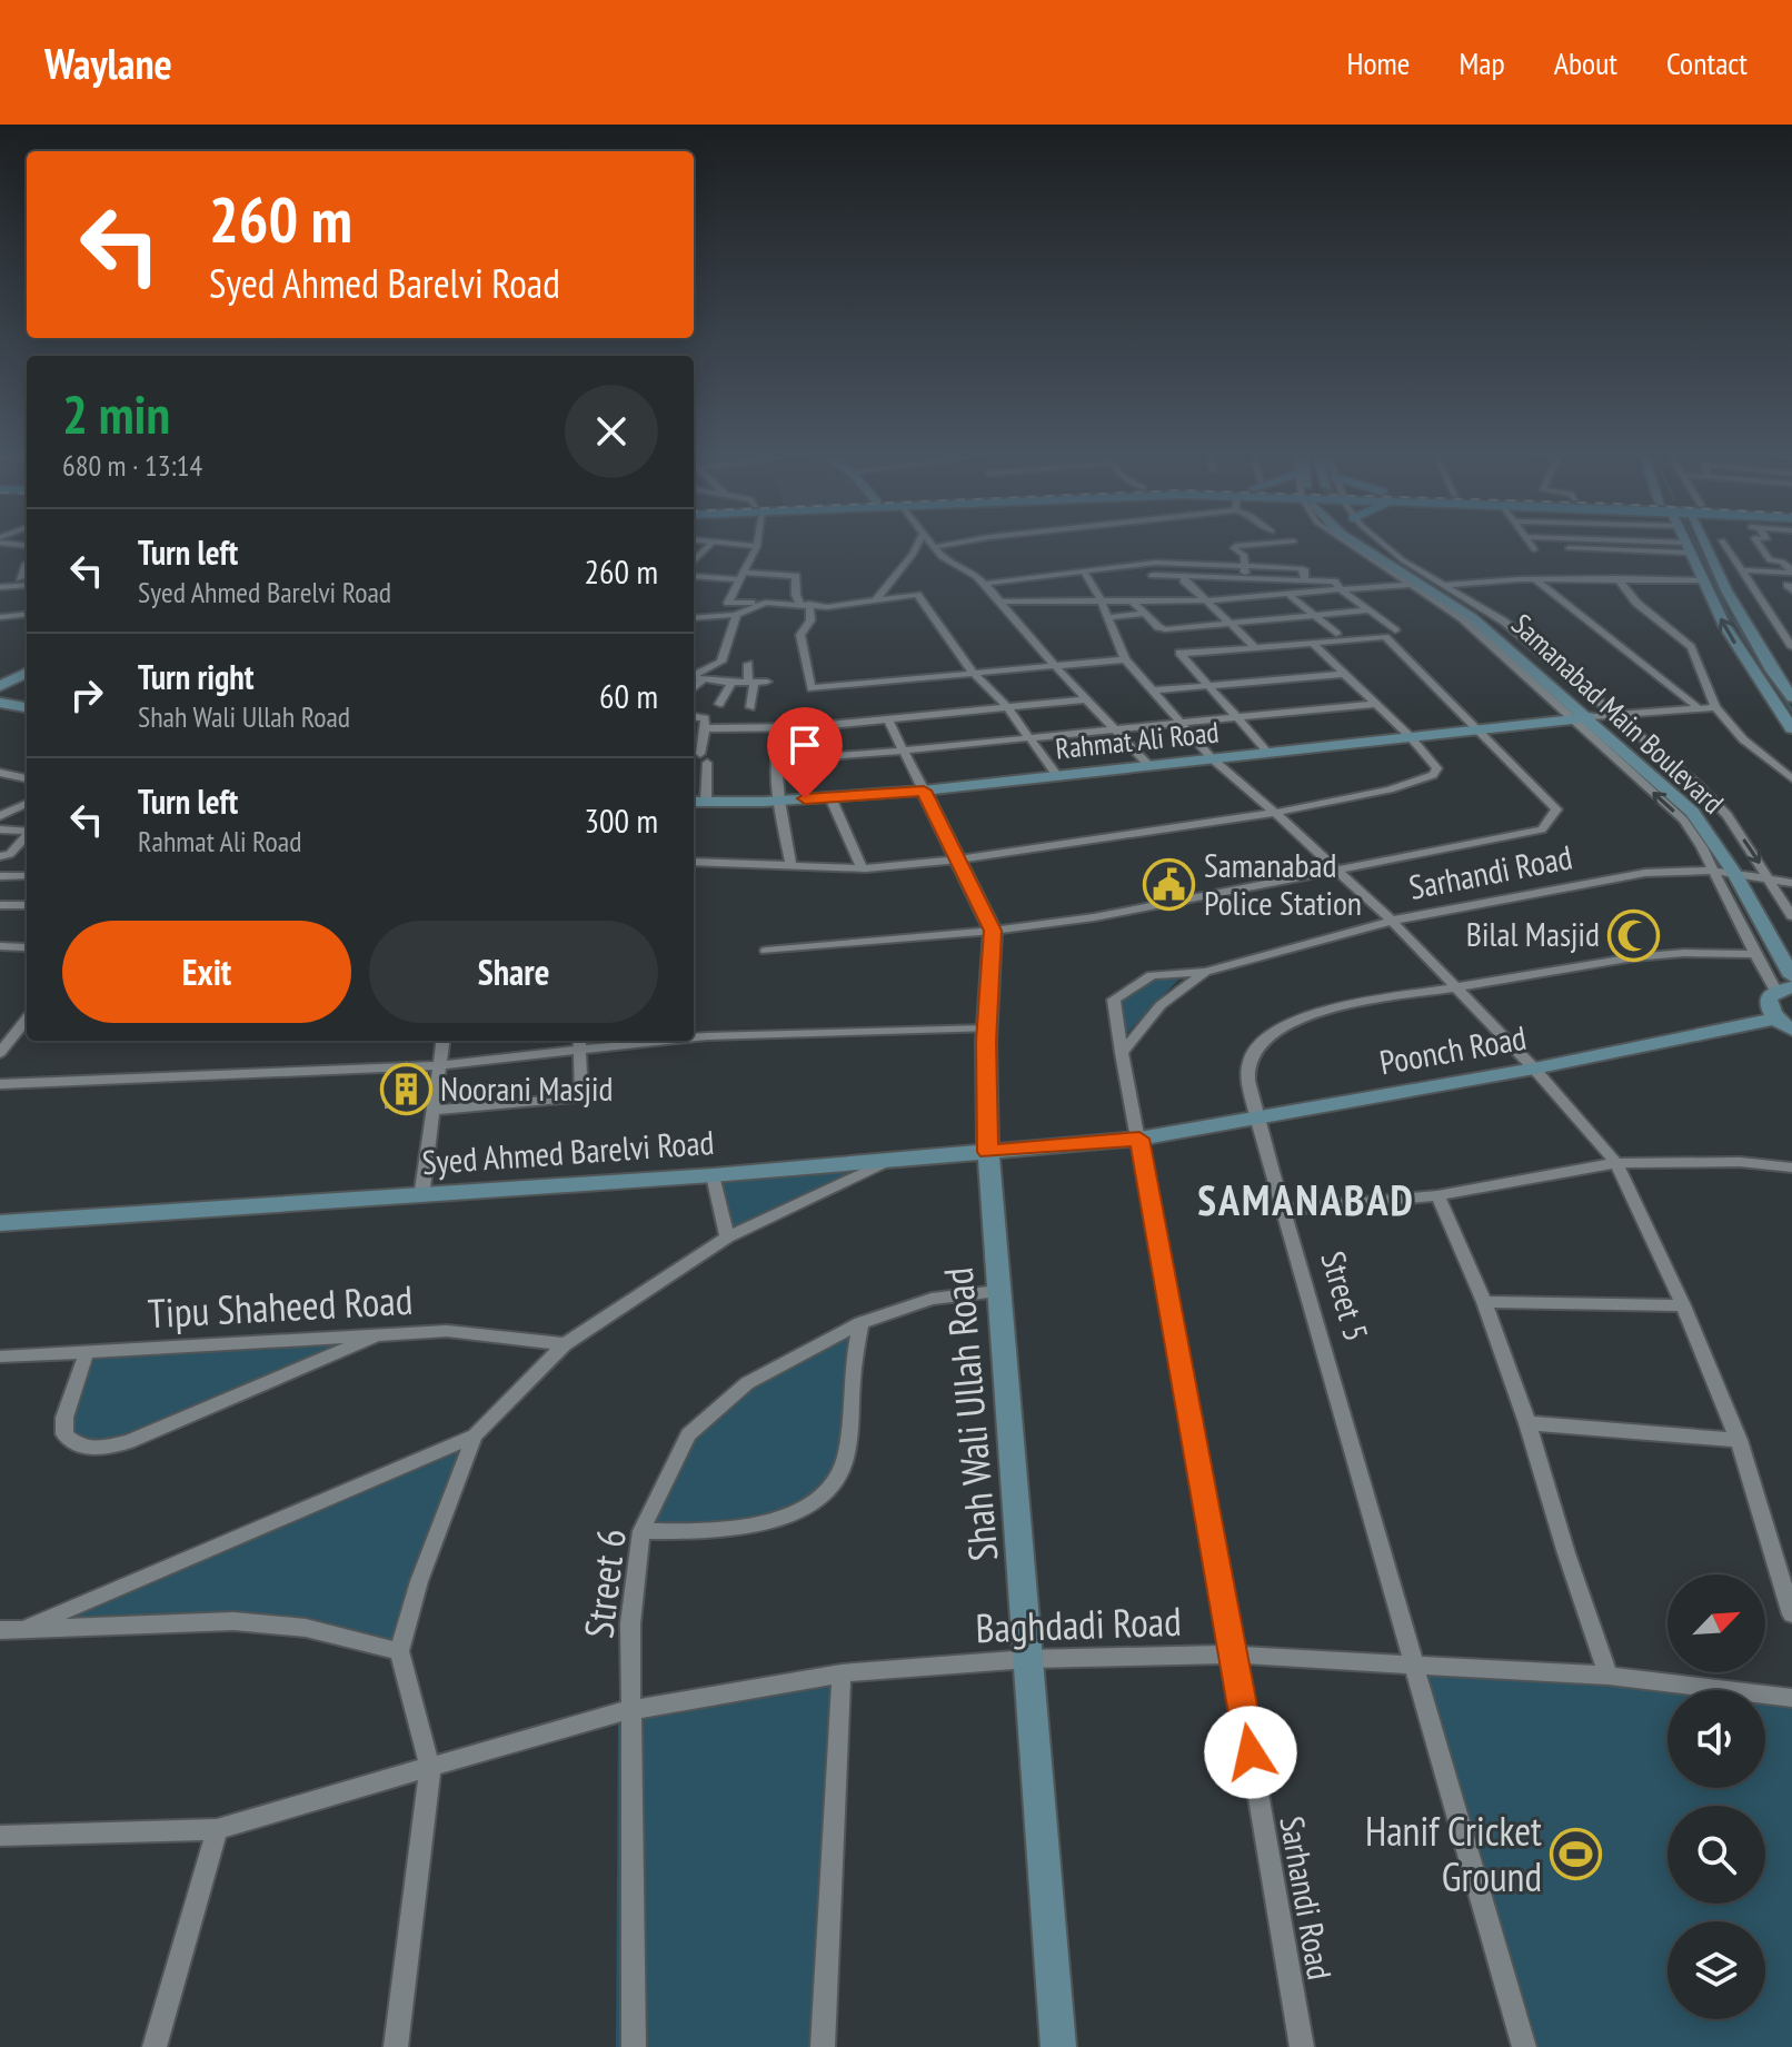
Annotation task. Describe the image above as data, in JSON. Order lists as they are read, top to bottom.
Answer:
{
  "streets": {
    "main road": [
      "Samanabad Main Boulevard",
      "Rahmat Ali Road",
      "Poonch Road",
      "Syed Ahmed Barelvi Road",
      "Shah Wali Ullah Road"
    ],
    "street": [
      "Sarhandi Road",
      "Street 5",
      "Tipu Shaheed Road",
      "Street 6",
      "Baghdadi Road"
    ]
  },
  "crossings": [
    ["Samanabad Main Boulevard", "Rahmat Ali Road"],
    ["Samanabad Main Boulevard", "Sarhandi Road"],
    ["Rahmat Ali Road", "Shah Wali Ullah Road"],
    ["Sarhandi Road", "Poonch Road"],
    ["Sarhandi Road", "Syed Ahmed Barelvi Road"],
    ["Sarhandi Road", "Baghdadi Road"],
    ["Poonch Road", "Syed Ahmed Barelvi Road"],
    ["Poonch Road", "Street 5"],
    ["Syed Ahmed Barelvi Road", "Shah Wali Ullah Road"],
    ["Street 5", "Baghdadi Road"],
    ["Shah Wali Ullah Road", "Street 6"],
    ["Shah Wali Ullah Road", "Baghdadi Road"],
    ["Street 6", "Baghdadi Road"]
  ],
  "districts": ["SAMANABAD"],
  "places": {
    "public building": ["Samanabad Police Station"],
    "mosque": ["Bilal Masjid"],
    "building": ["Noorani Masjid"],
    "sports": ["Hanif Cricket Ground"]
  },
  "north": "top right",
  "page": {
    "header": "Waylane",
    "nav": [
      "Home",
      "Map",
      "About",
      "Contact"
    ],
    "turn": ["260 m", "Syed Ahmed Barelvi Road"],
    "heading": ["2 min", "680 m · 13:14"],
    "list": [
      {
        "name": "Turn left",
        "note": "Syed Ahmed Barelvi Road",
        "value": "260 m"
      },
      {
        "name": "Turn right",
        "note": "Shah Wali Ullah Road",
        "value": "60 m"
      },
      {
        "name": "Turn left",
        "note": "Rahmat Ali Road",
        "value": "300 m"
      }
    ],
    "buttons": ["Exit", "Share"]
  }
}
